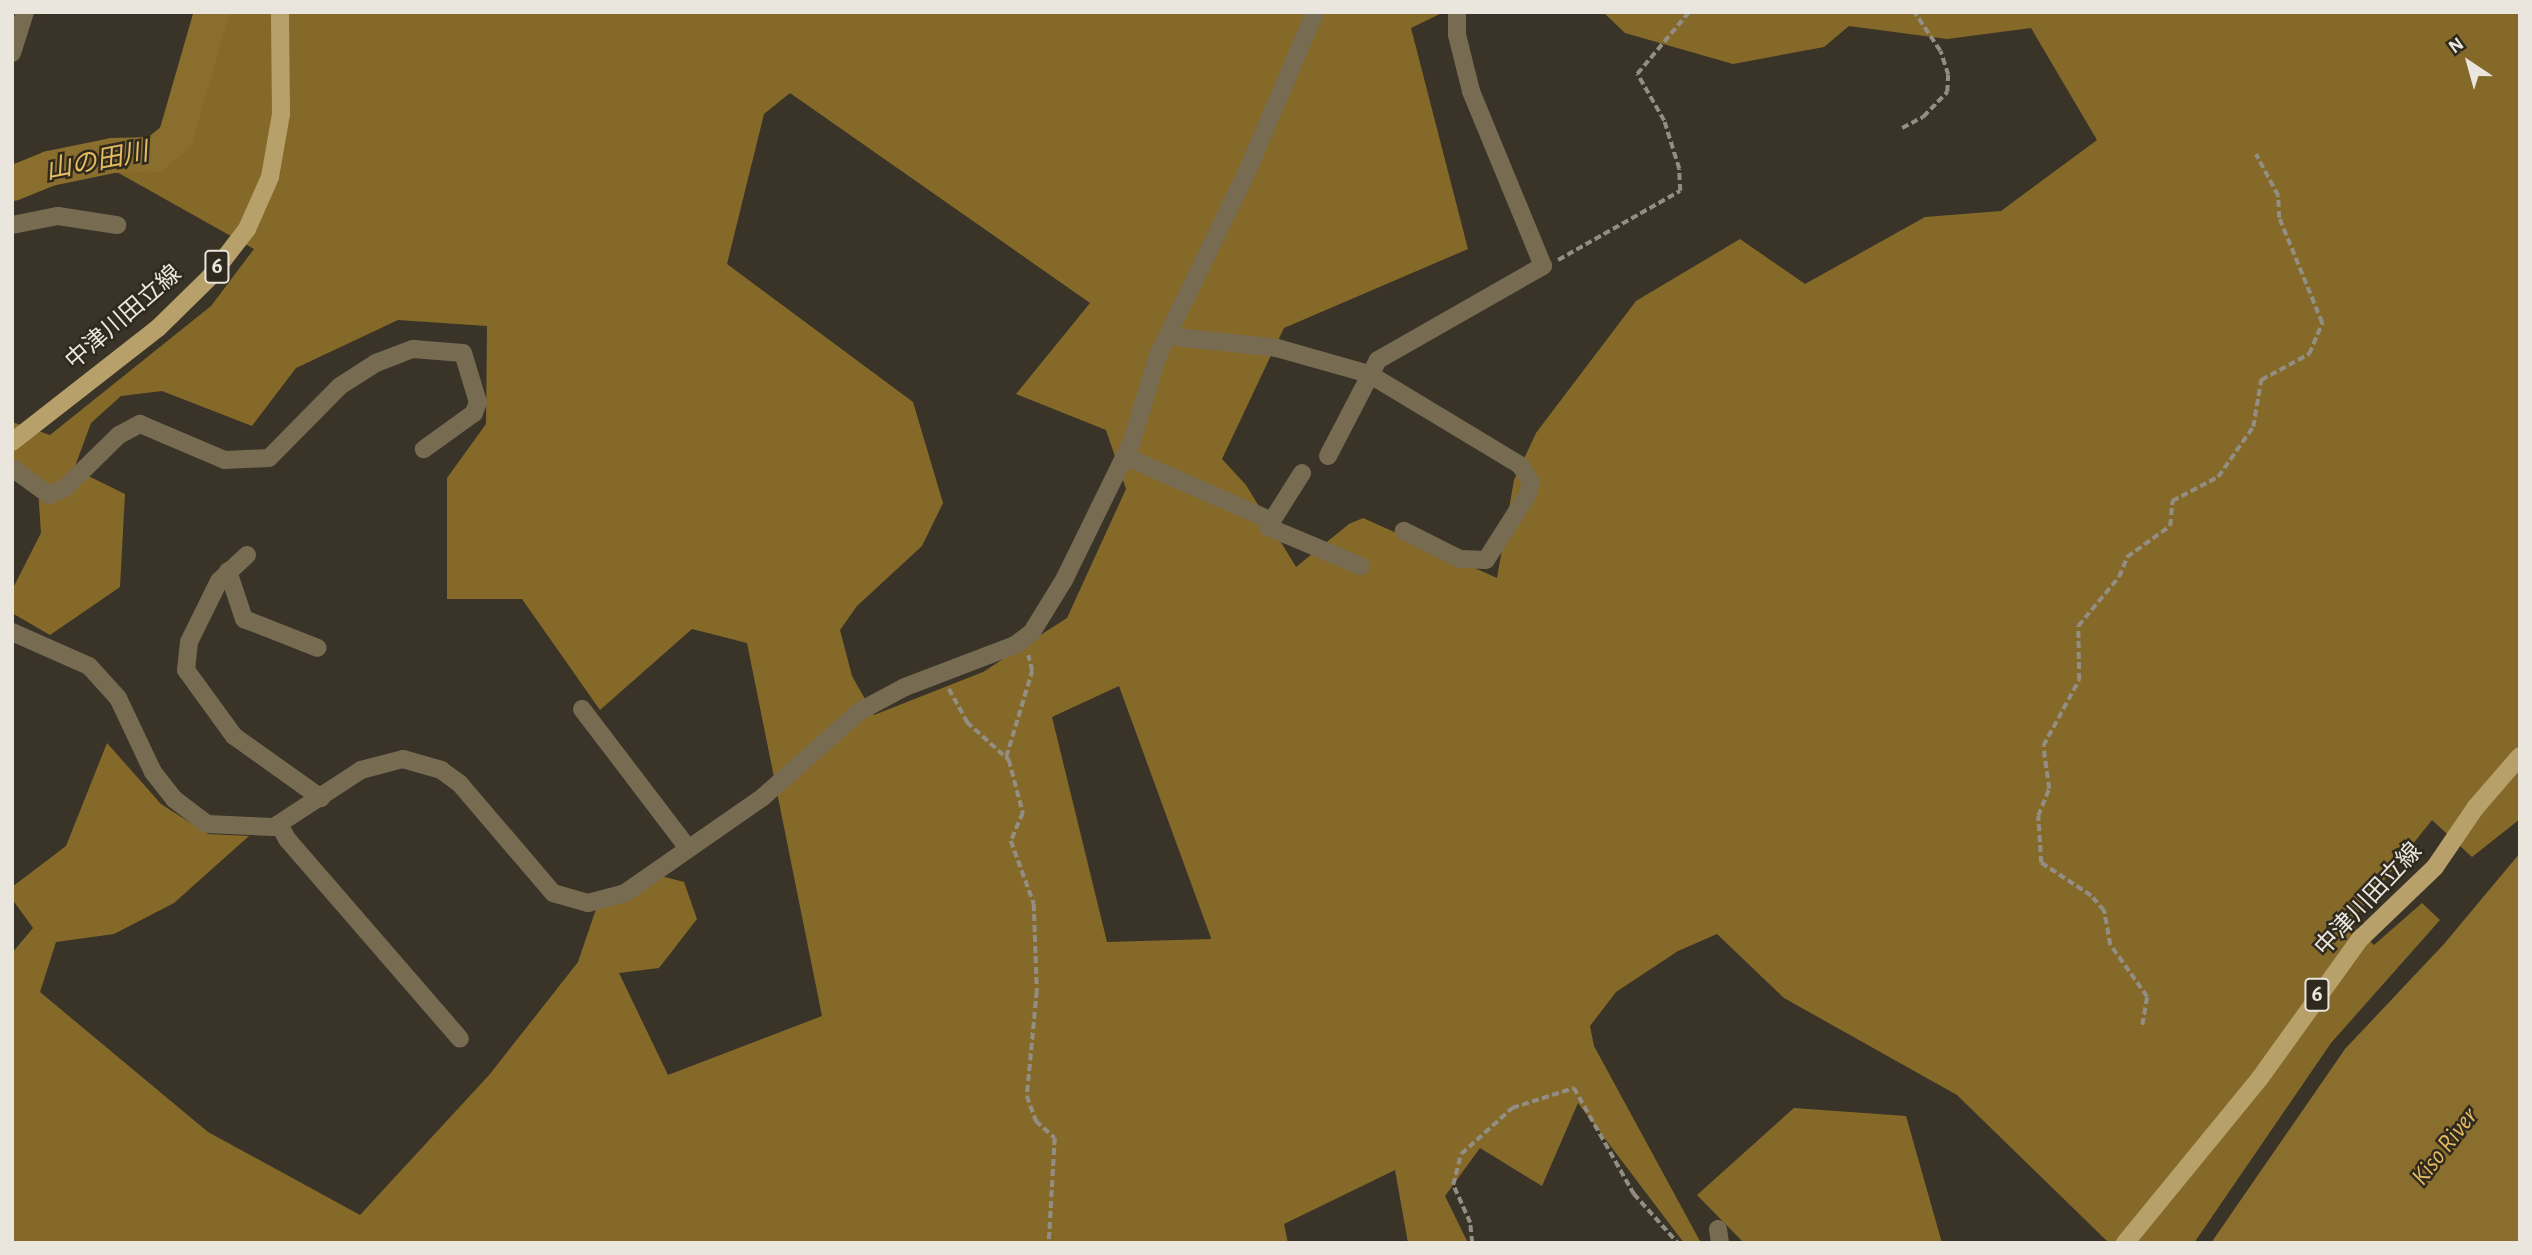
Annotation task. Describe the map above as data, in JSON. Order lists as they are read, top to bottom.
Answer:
{
  "streets": {
    "main road": ["6", "中津川田立線"]
  },
  "water": ["山の田川", "Kiso River"],
  "north": "top left"
}
